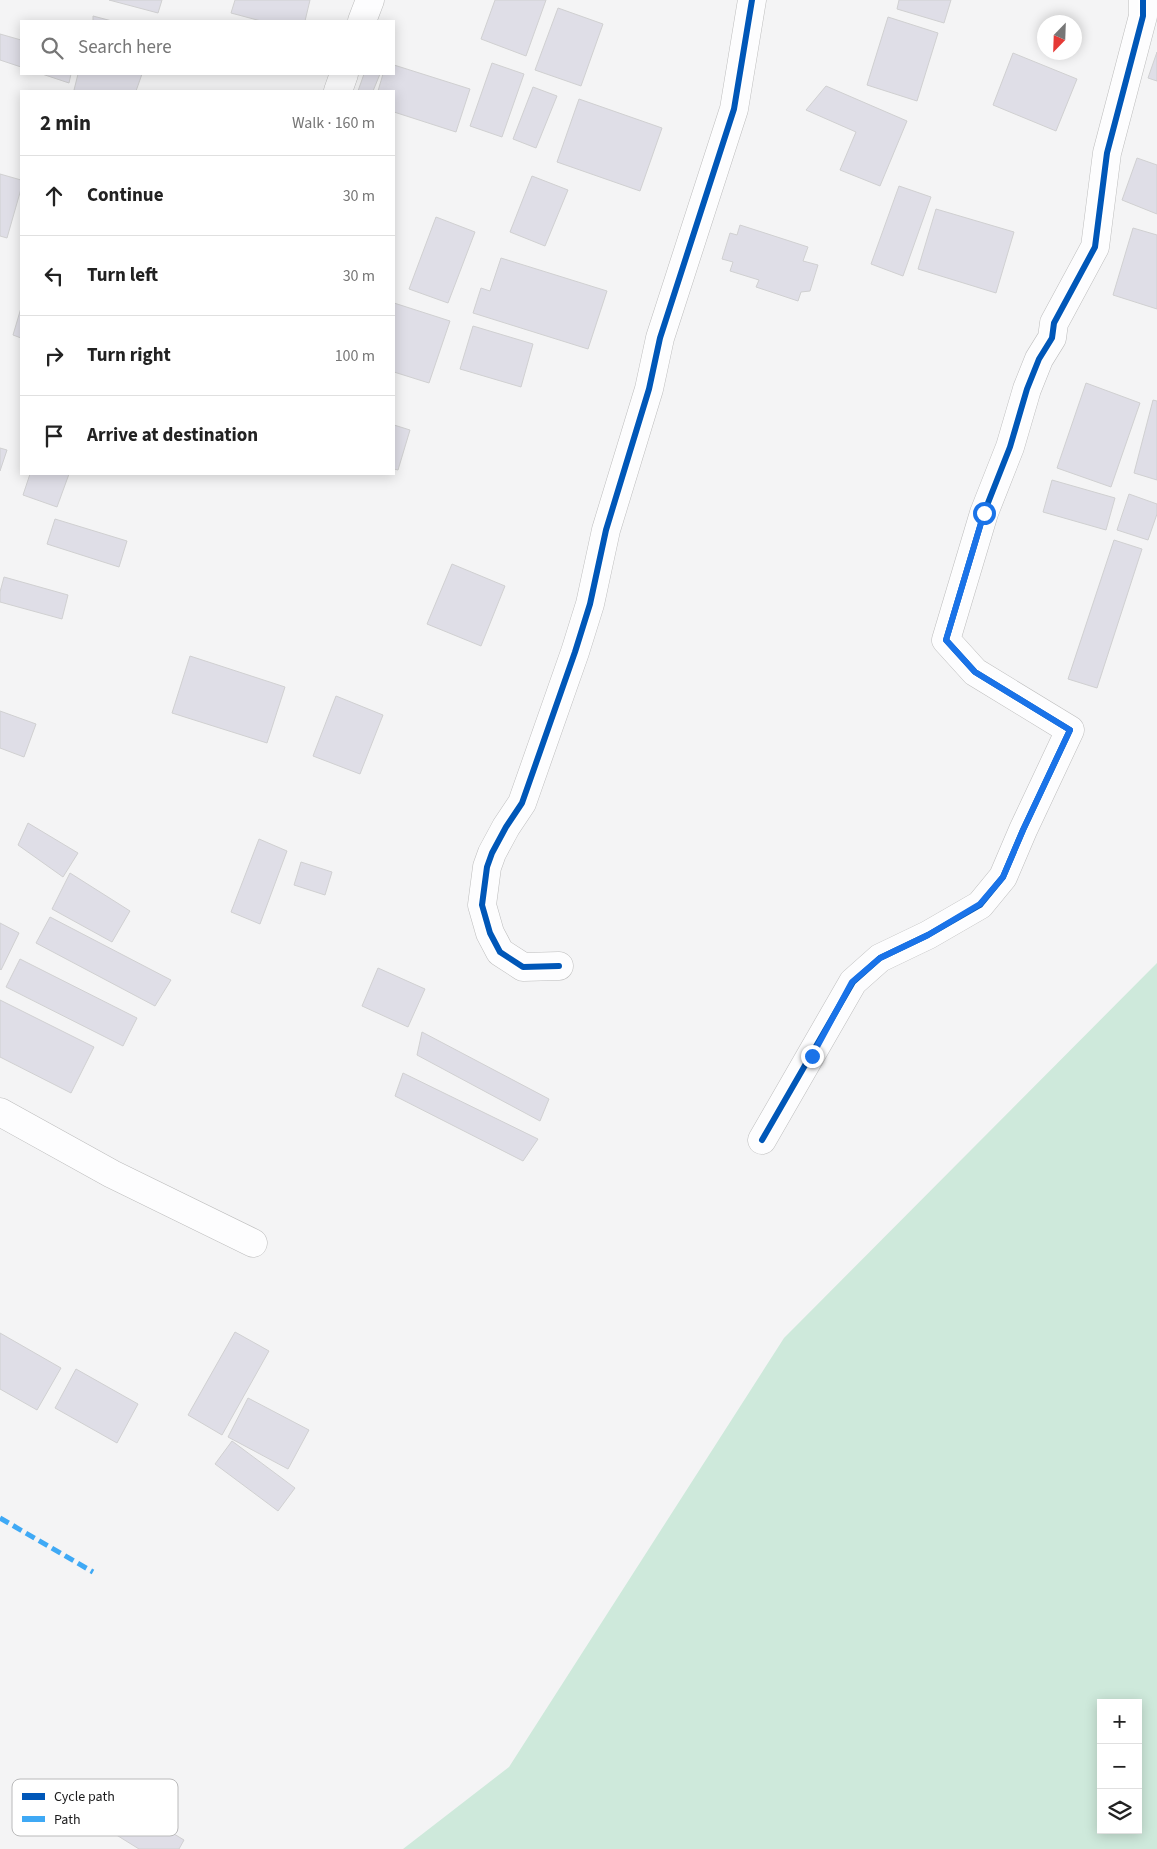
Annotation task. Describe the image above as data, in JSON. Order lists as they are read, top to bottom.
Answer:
{
  "legend": ["Cycle path", "Path"],
  "north": "bottom left",
  "page": {
    "search": "Search here",
    "heading": ["2 min", "Walk · 160 m"],
    "list": [
      ["Continue", "30 m"],
      ["Turn left", "30 m"],
      ["Turn right", "100 m"],
      "Arrive at destination"
    ],
    "map_buttons": ["+", "−"]
  }
}
